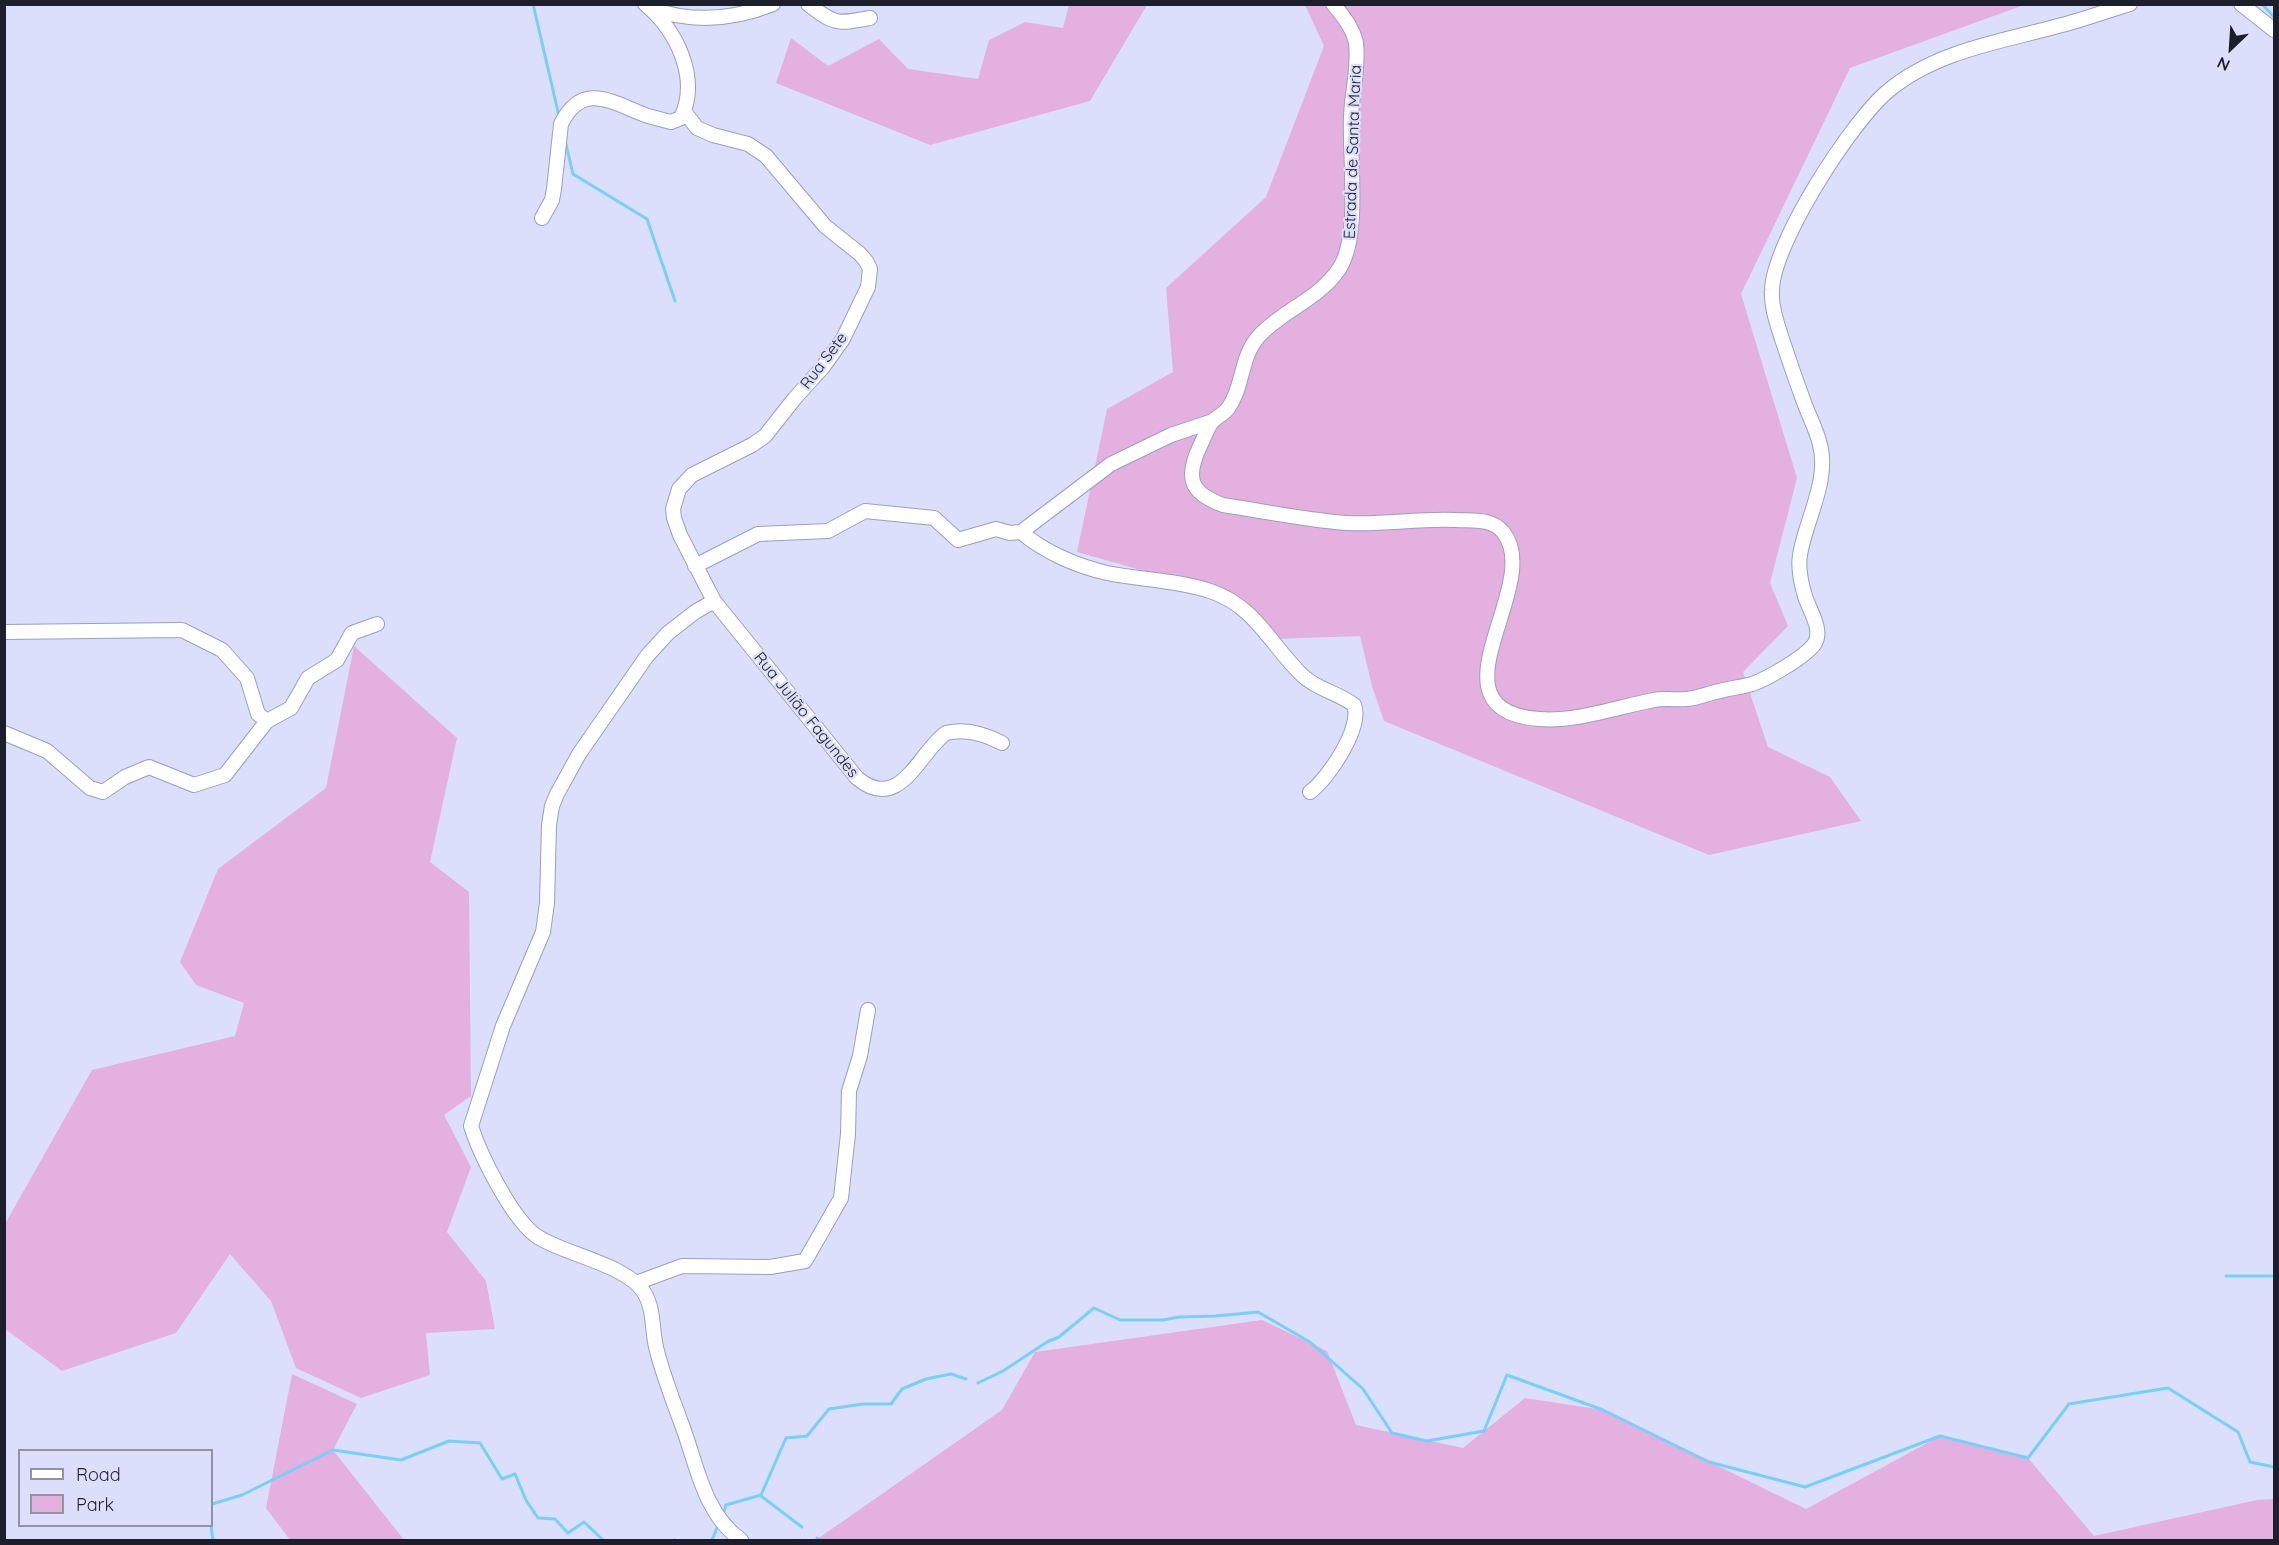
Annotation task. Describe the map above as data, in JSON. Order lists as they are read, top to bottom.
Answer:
{
  "streets": {
    "street": ["Estrada de Santa Maria", "Rua Sete", "Rua Julião Fagundes"]
  },
  "crossings": [
    ["Rua Sete", "Rua Julião Fagundes"]
  ],
  "legend": ["Road", "Park"],
  "north": "bottom left"
}
